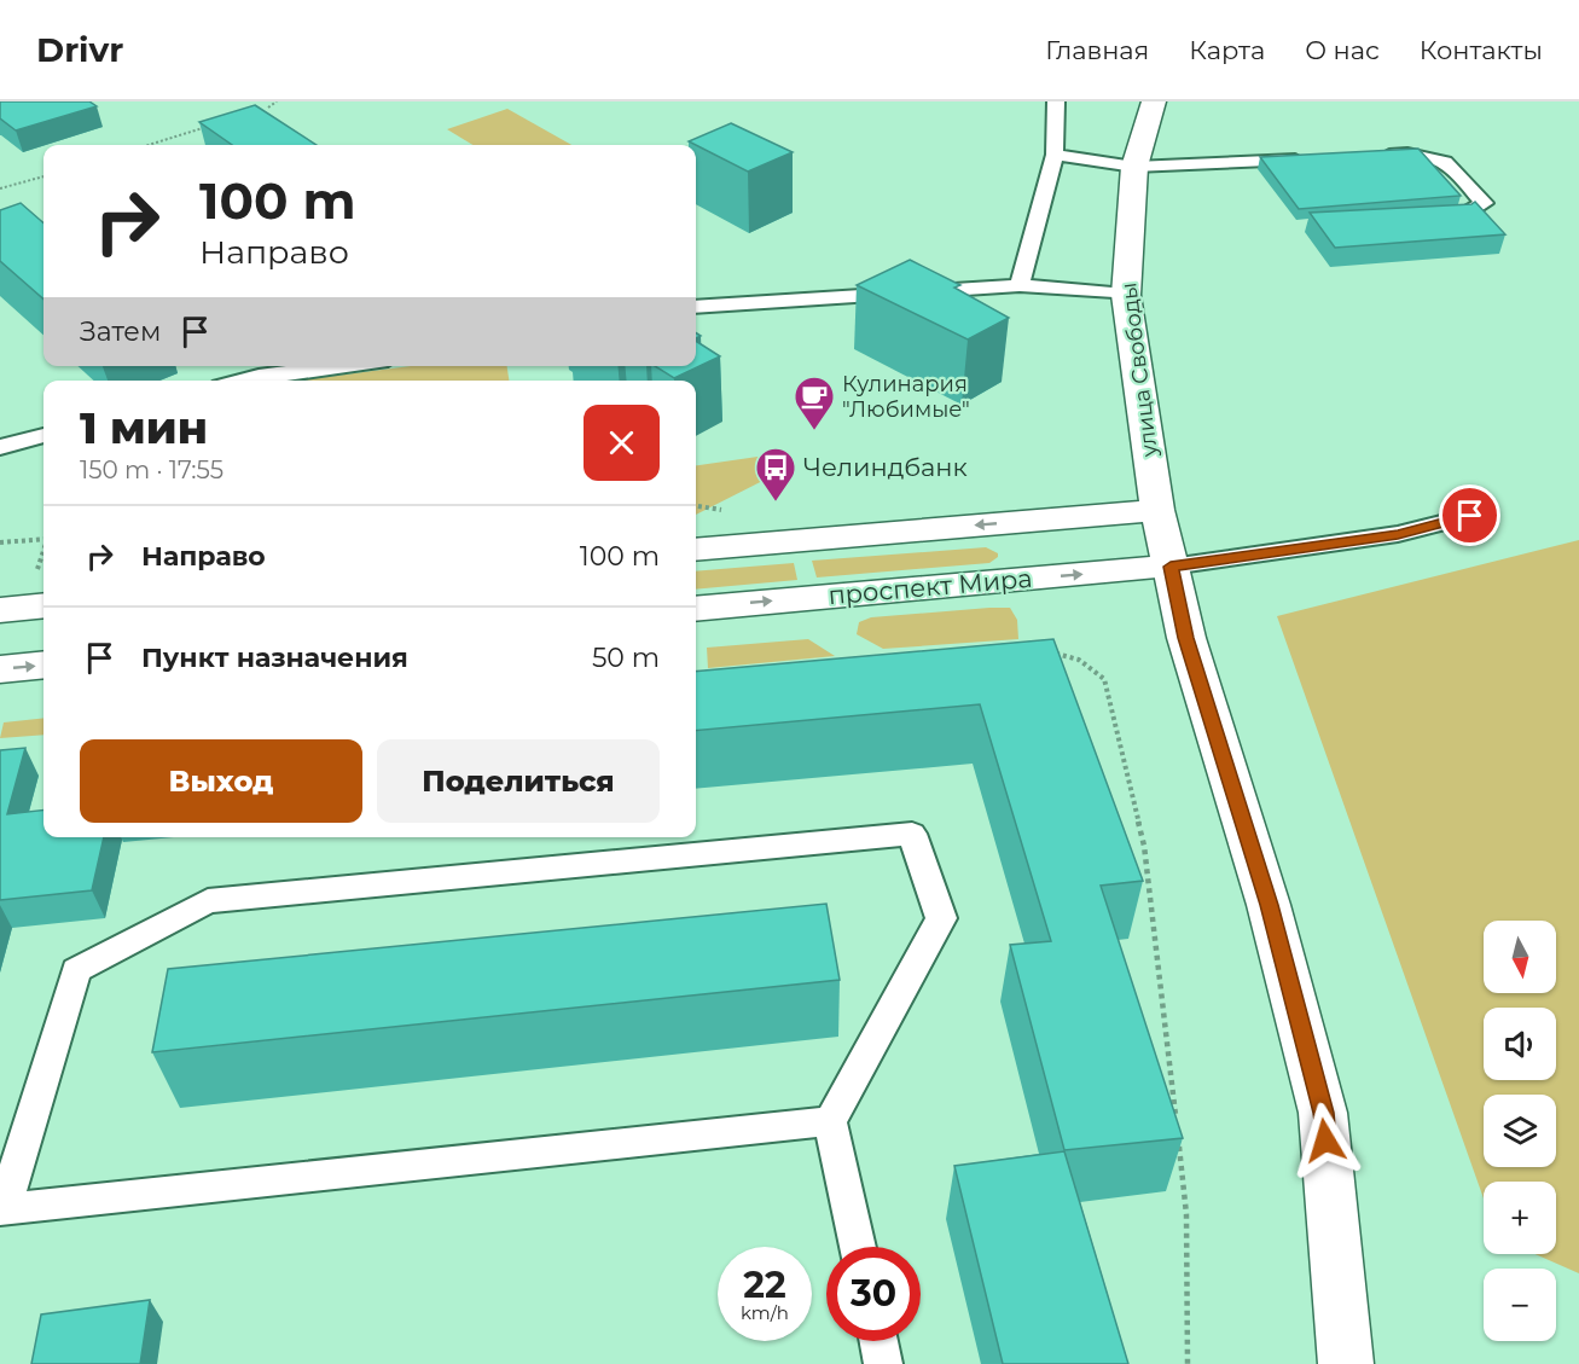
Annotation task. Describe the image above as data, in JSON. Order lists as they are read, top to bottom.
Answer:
{
  "streets": {
    "street": ["улица Свободы", "проспект Мира"]
  },
  "crossings": [
    ["улица Свободы", "проспект Мира"]
  ],
  "places": {
    "cafe": ["Кулинария \"Любимые\""],
    "bus stop": ["Челиндбанк"]
  },
  "north": "bottom",
  "page": {
    "header": "Drivr",
    "nav": [
      "Главная",
      "Карта",
      "О нас",
      "Контакты"
    ],
    "turn": ["100 m", "Направо"],
    "then": "Затем",
    "heading": ["1 мин", "150 m · 17:55"],
    "list": [
      {
        "name": "Направо",
        "value": "100 m"
      },
      {
        "name": "Пункт назначения",
        "value": "50 m"
      }
    ],
    "buttons": ["Выход", "Поделиться"],
    "map_buttons": ["+", "−"],
    "speed": "22 km/h",
    "limit": "30"
  }
}
